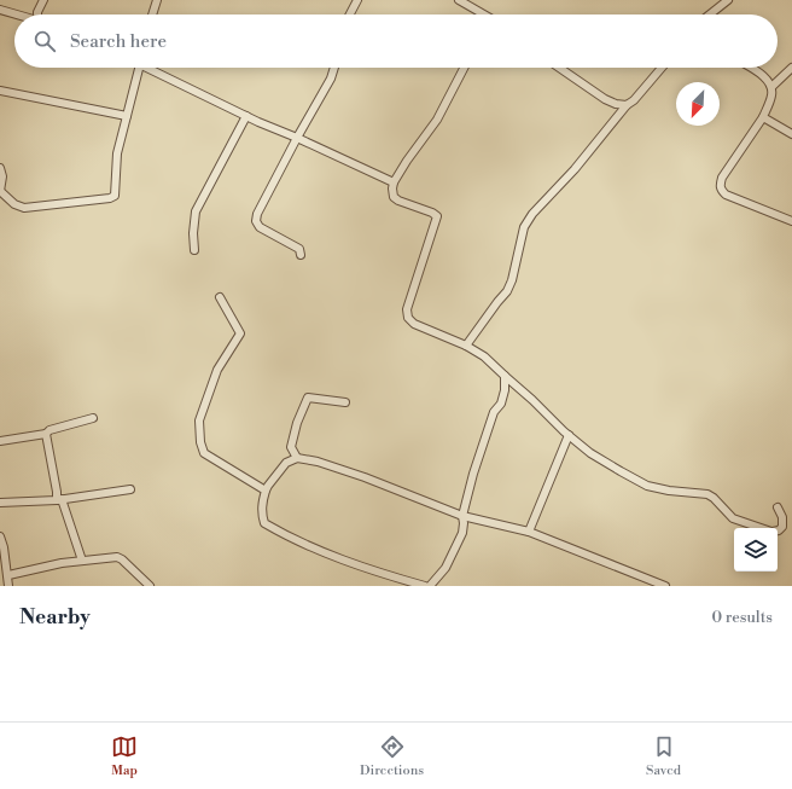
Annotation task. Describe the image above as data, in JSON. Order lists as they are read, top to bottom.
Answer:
{
  "north": "bottom left",
  "page": {
    "search": "Search here",
    "heading": ["Nearby", "0 results"],
    "nav": ["Map", "Directions", "Saved"]
  }
}
